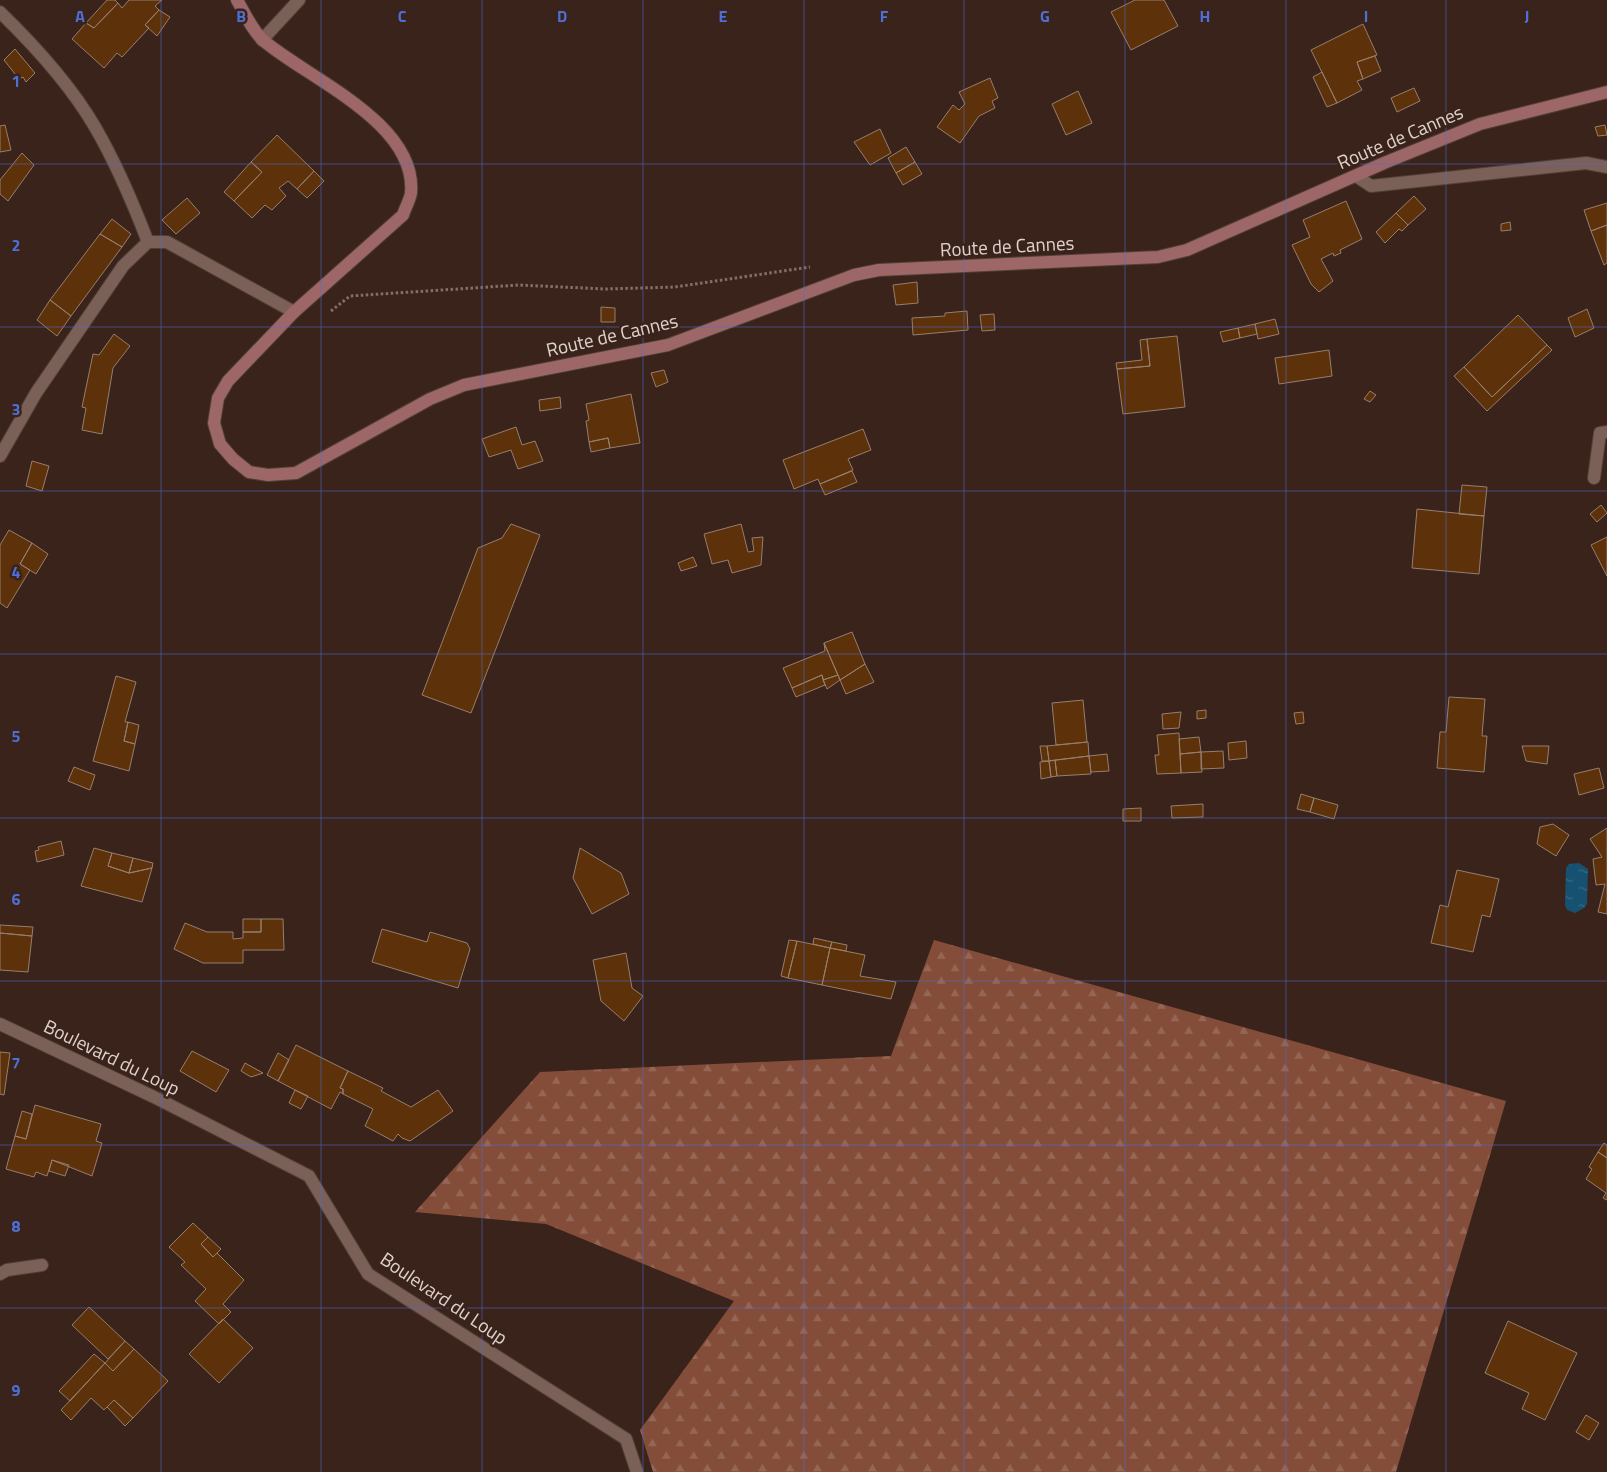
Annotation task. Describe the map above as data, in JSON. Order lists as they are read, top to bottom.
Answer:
{
  "streets": {
    "main road": ["Route de Cannes"],
    "street": ["Boulevard du Loup"]
  },
  "grid": {
    "columns": [
      "A",
      "B",
      "C",
      "D",
      "E",
      "F",
      "G",
      "H",
      "I",
      "J"
    ],
    "rows": [
      "1",
      "2",
      "3",
      "4",
      "5",
      "6",
      "7",
      "8",
      "9"
    ]
  }
}
